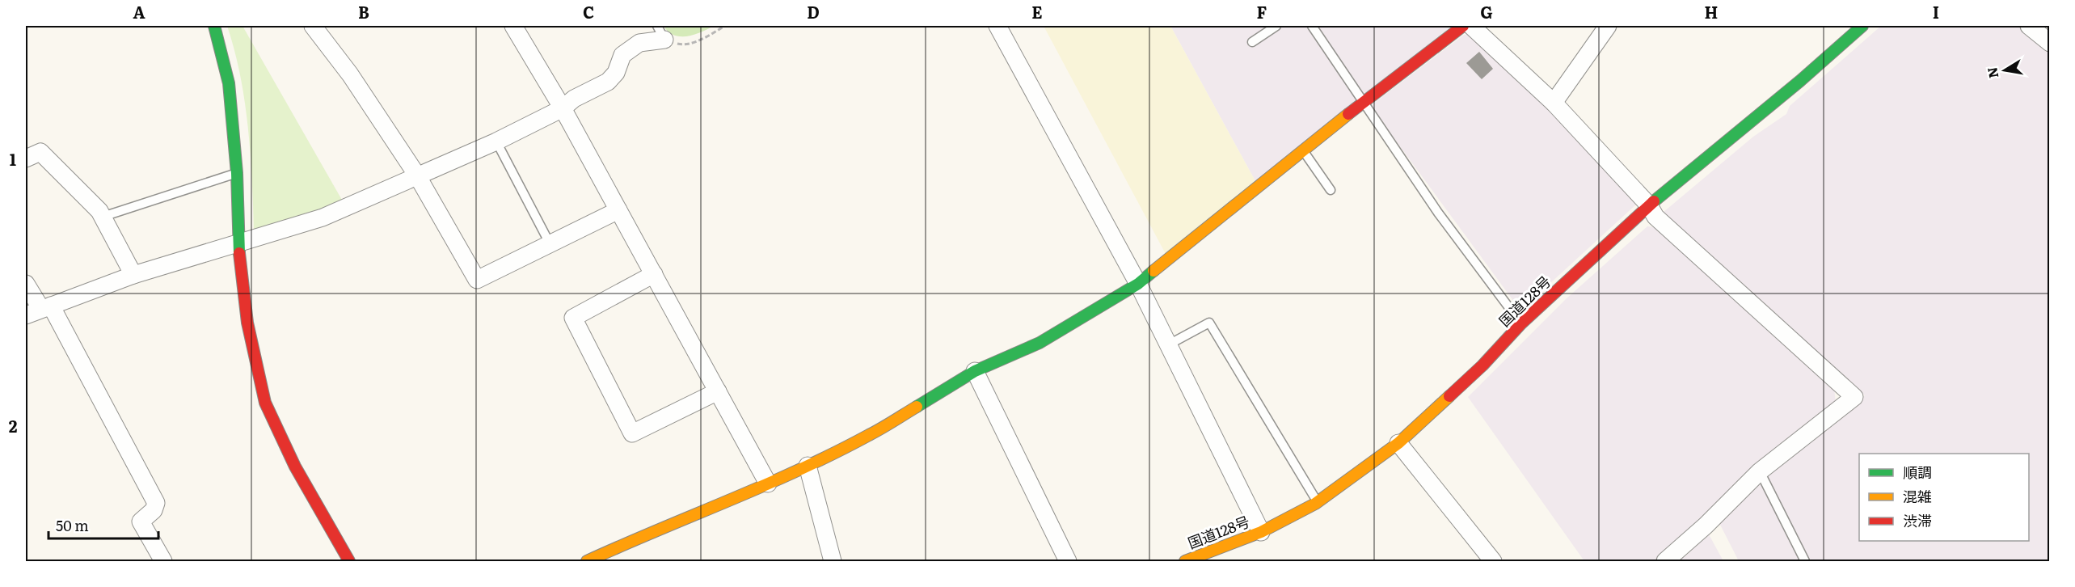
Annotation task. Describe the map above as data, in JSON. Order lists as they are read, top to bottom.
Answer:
{
  "streets": {
    "main road": ["国道128号"]
  },
  "legend": ["順調", "混雑", "渋滞"],
  "scale_bar": "50 m",
  "north": "left",
  "grid": {
    "columns": [
      "A",
      "B",
      "C",
      "D",
      "E",
      "F",
      "G",
      "H",
      "I"
    ],
    "rows": ["1", "2"]
  }
}
